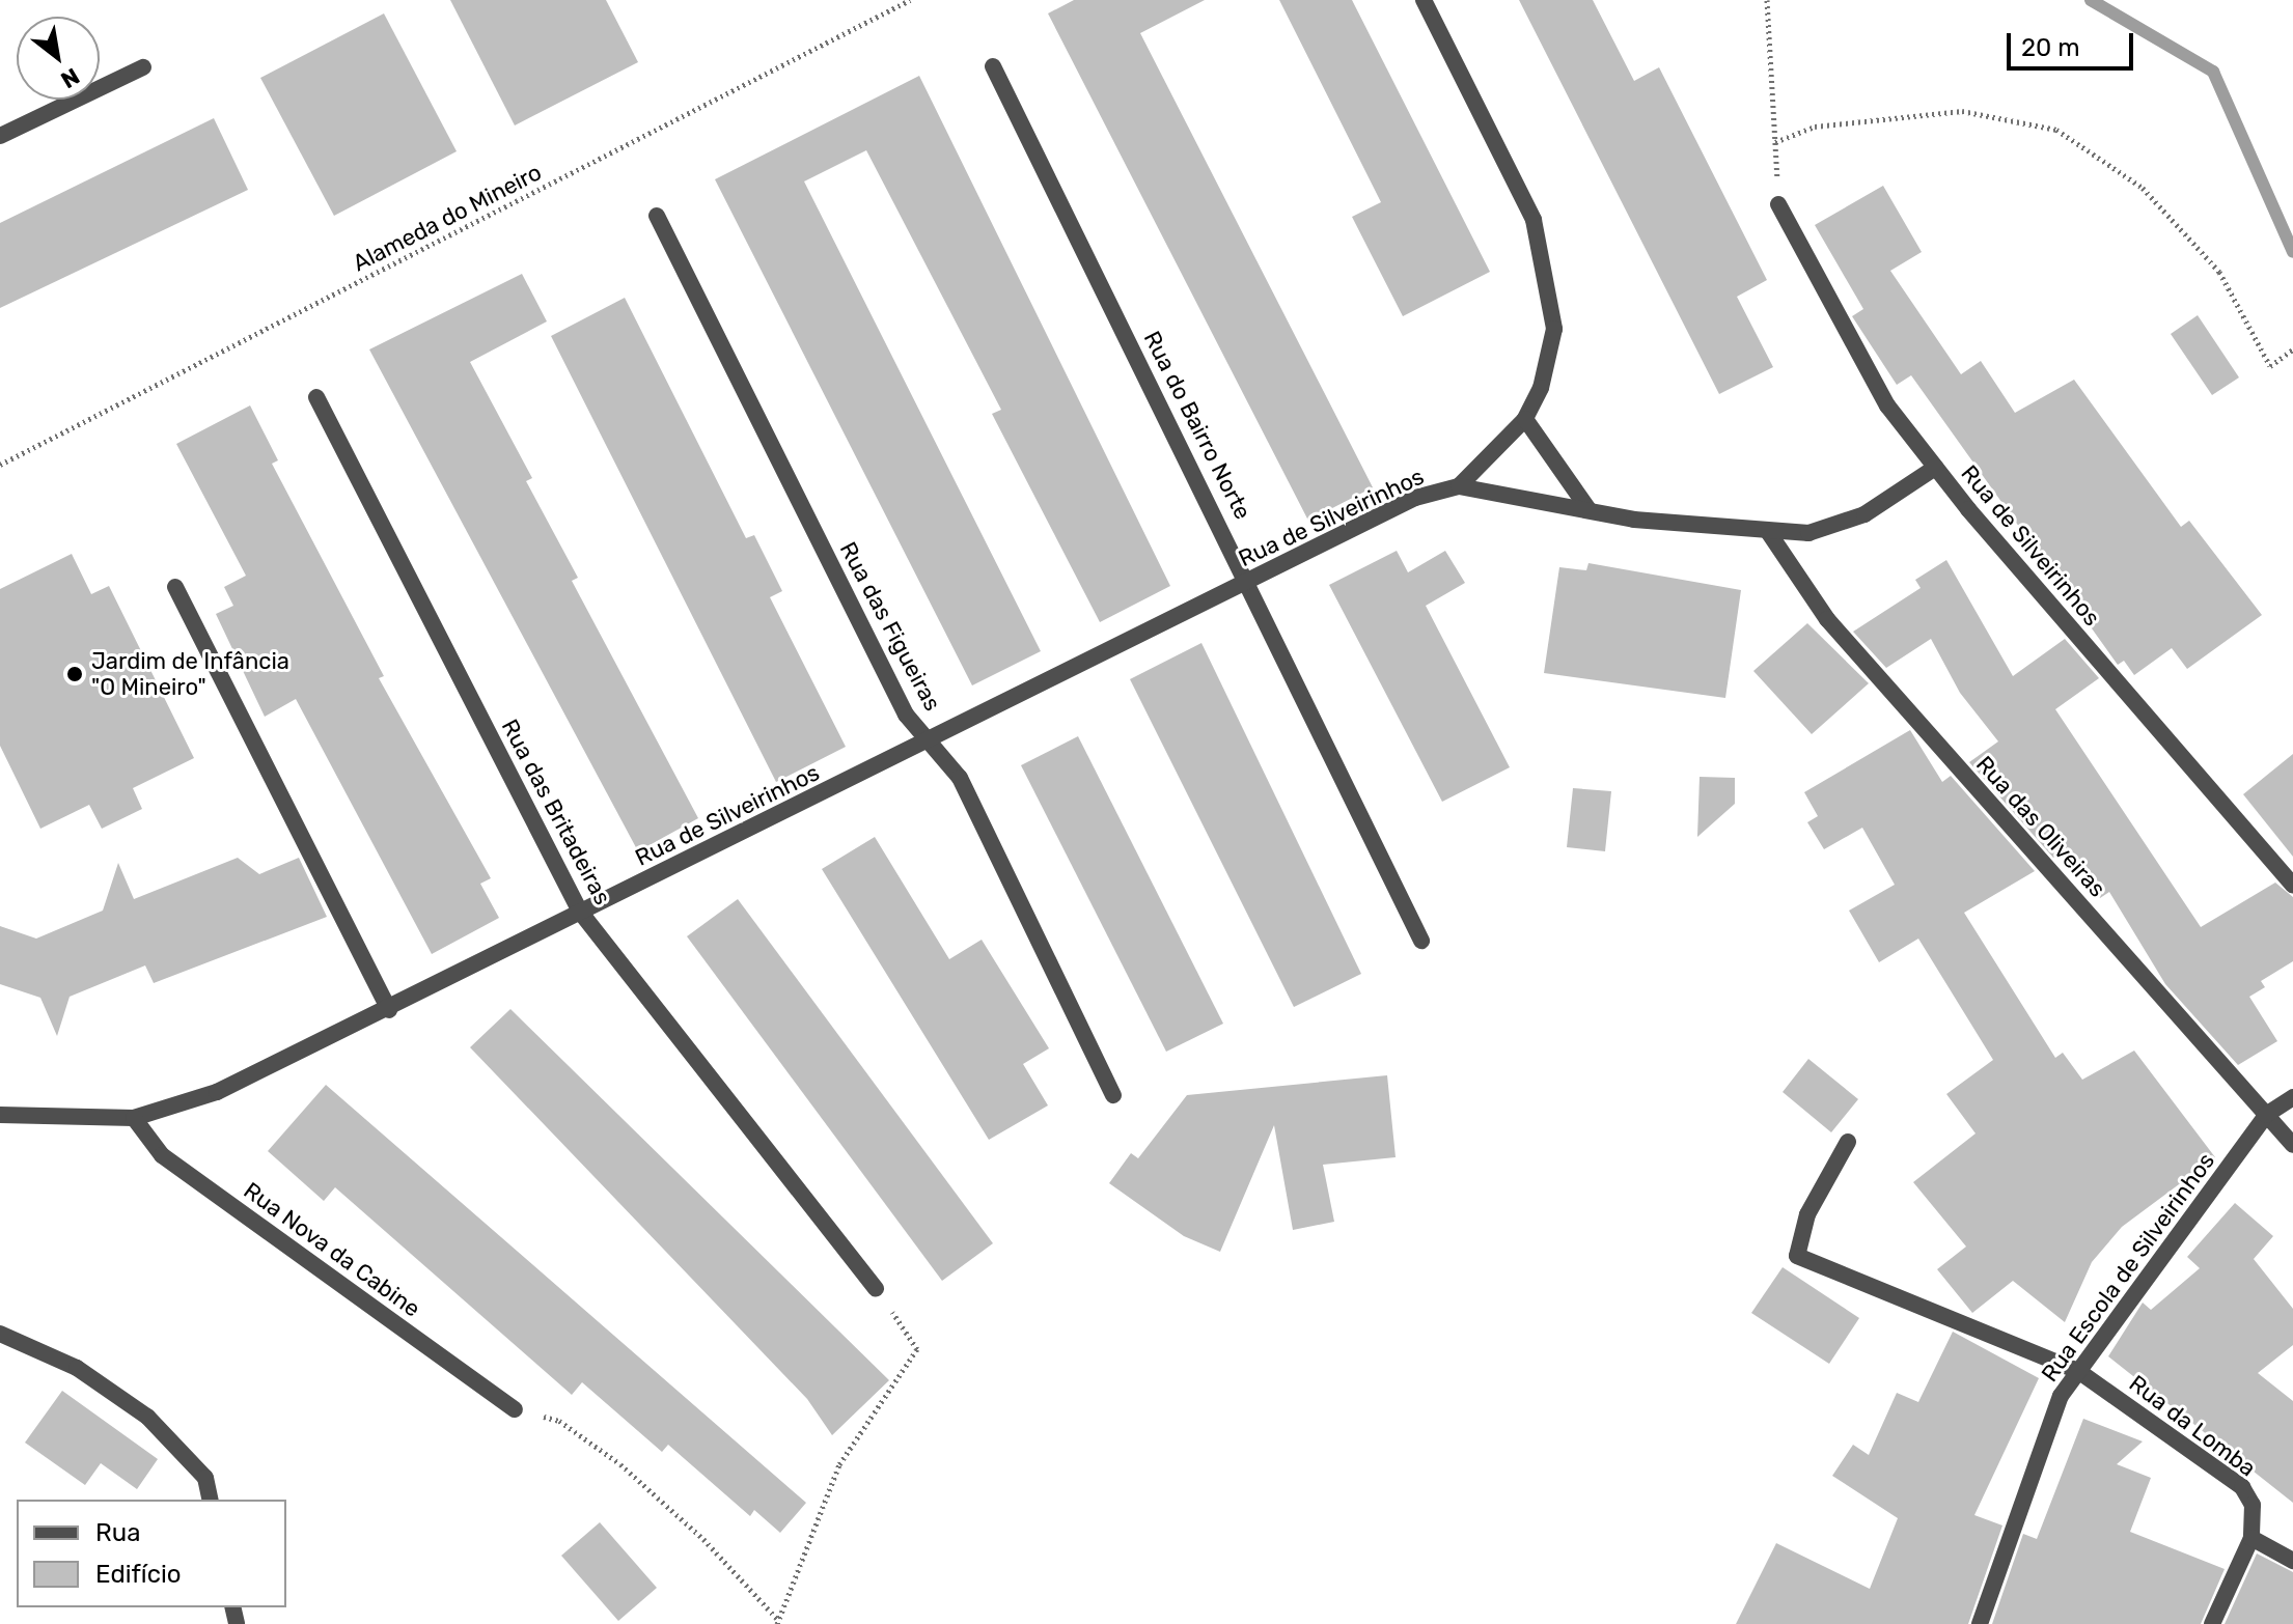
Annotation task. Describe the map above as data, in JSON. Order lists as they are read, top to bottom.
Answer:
{
  "streets": {
    "street": [
      "Rua do Bairro Norte",
      "Rua de Silveirinhos",
      "Rua das Figueiras",
      "Rua das Britadeiras",
      "Rua das Oliveiras",
      "Rua Nova da Cabine",
      "Rua Escola de Silveirinhos",
      "Rua da Lomba"
    ],
    "path": ["Alameda do Mineiro"]
  },
  "crossings": [
    ["Rua do Bairro Norte", "Rua de Silveirinhos"],
    ["Rua de Silveirinhos", "Rua das Figueiras"],
    ["Rua de Silveirinhos", "Rua das Britadeiras"],
    ["Rua de Silveirinhos", "Rua Nova da Cabine"],
    ["Rua das Oliveiras", "Rua Escola de Silveirinhos"],
    ["Rua Escola de Silveirinhos", "Rua da Lomba"]
  ],
  "places": ["Jardim de Infância \"O Mineiro\""],
  "legend": ["Rua", "Edifício"],
  "scale_bar": "20 m",
  "north": "bottom right"
}
